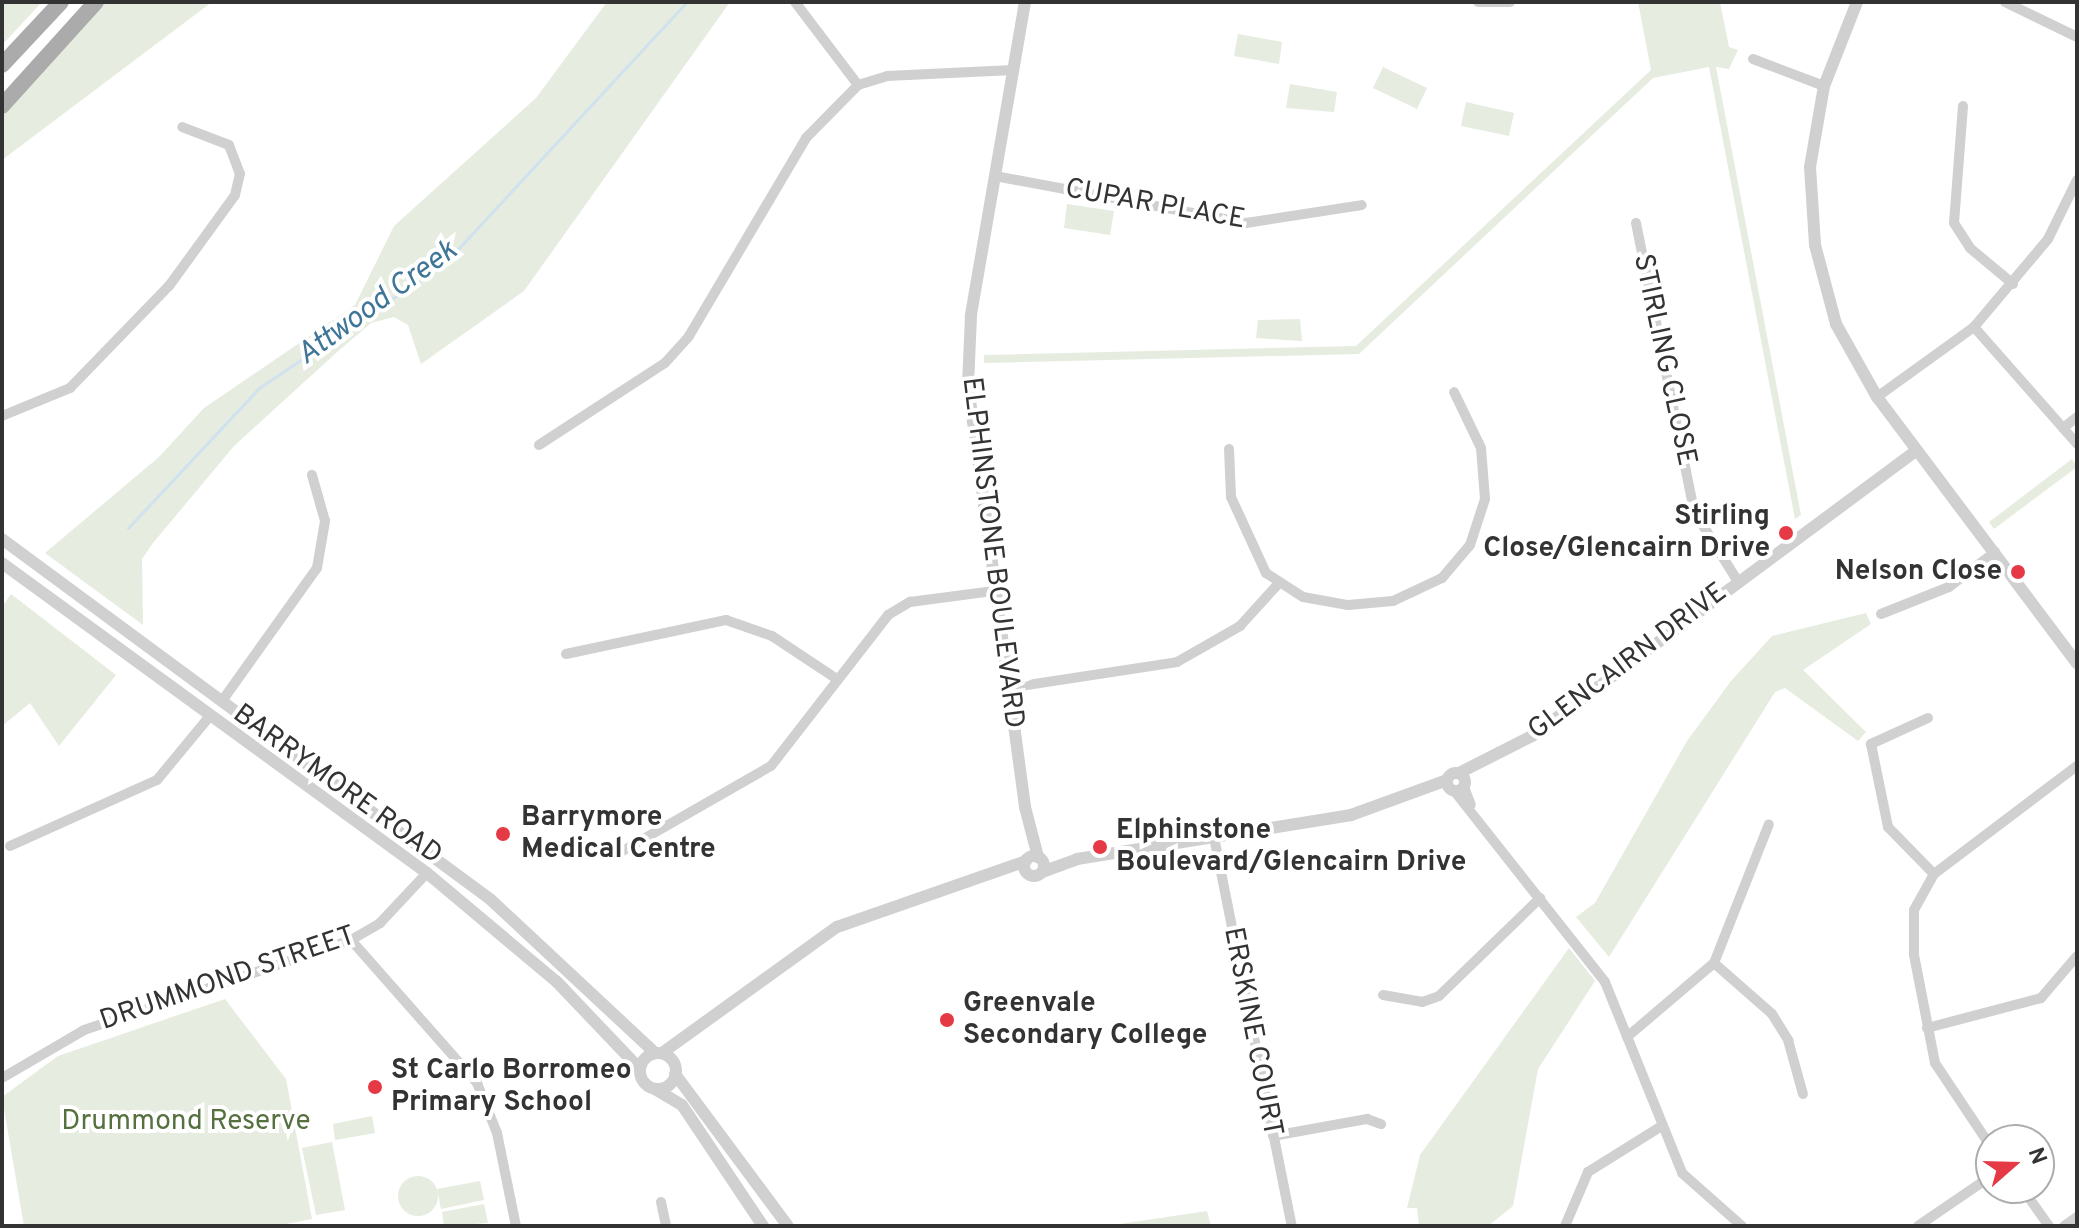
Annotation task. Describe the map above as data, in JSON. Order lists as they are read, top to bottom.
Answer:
{
  "streets": {
    "street": [
      "CUPAR PLACE",
      "STIRLING CLOSE",
      "ELPHINSTONE BOULEVARD",
      "GLENCAIRN DRIVE",
      "BARRYMORE ROAD",
      "DRUMMOND STREET",
      "ERSKINE COURT"
    ]
  },
  "crossings": [
    ["CUPAR PLACE", "ELPHINSTONE BOULEVARD"],
    ["STIRLING CLOSE", "GLENCAIRN DRIVE"],
    ["ELPHINSTONE BOULEVARD", "GLENCAIRN DRIVE"],
    ["GLENCAIRN DRIVE", "BARRYMORE ROAD"],
    ["GLENCAIRN DRIVE", "ERSKINE COURT"],
    ["BARRYMORE ROAD", "DRUMMOND STREET"]
  ],
  "water": ["Attwood Creek"],
  "parks": ["Drummond Reserve"],
  "places": [
    "Stirling Close/Glencairn Drive",
    "Nelson Close",
    "Barrymore Medical Centre",
    "Elphinstone Boulevard/Glencairn Drive",
    "Greenvale Secondary College",
    "St Carlo Borromeo Primary School"
  ],
  "north": "right"
}
